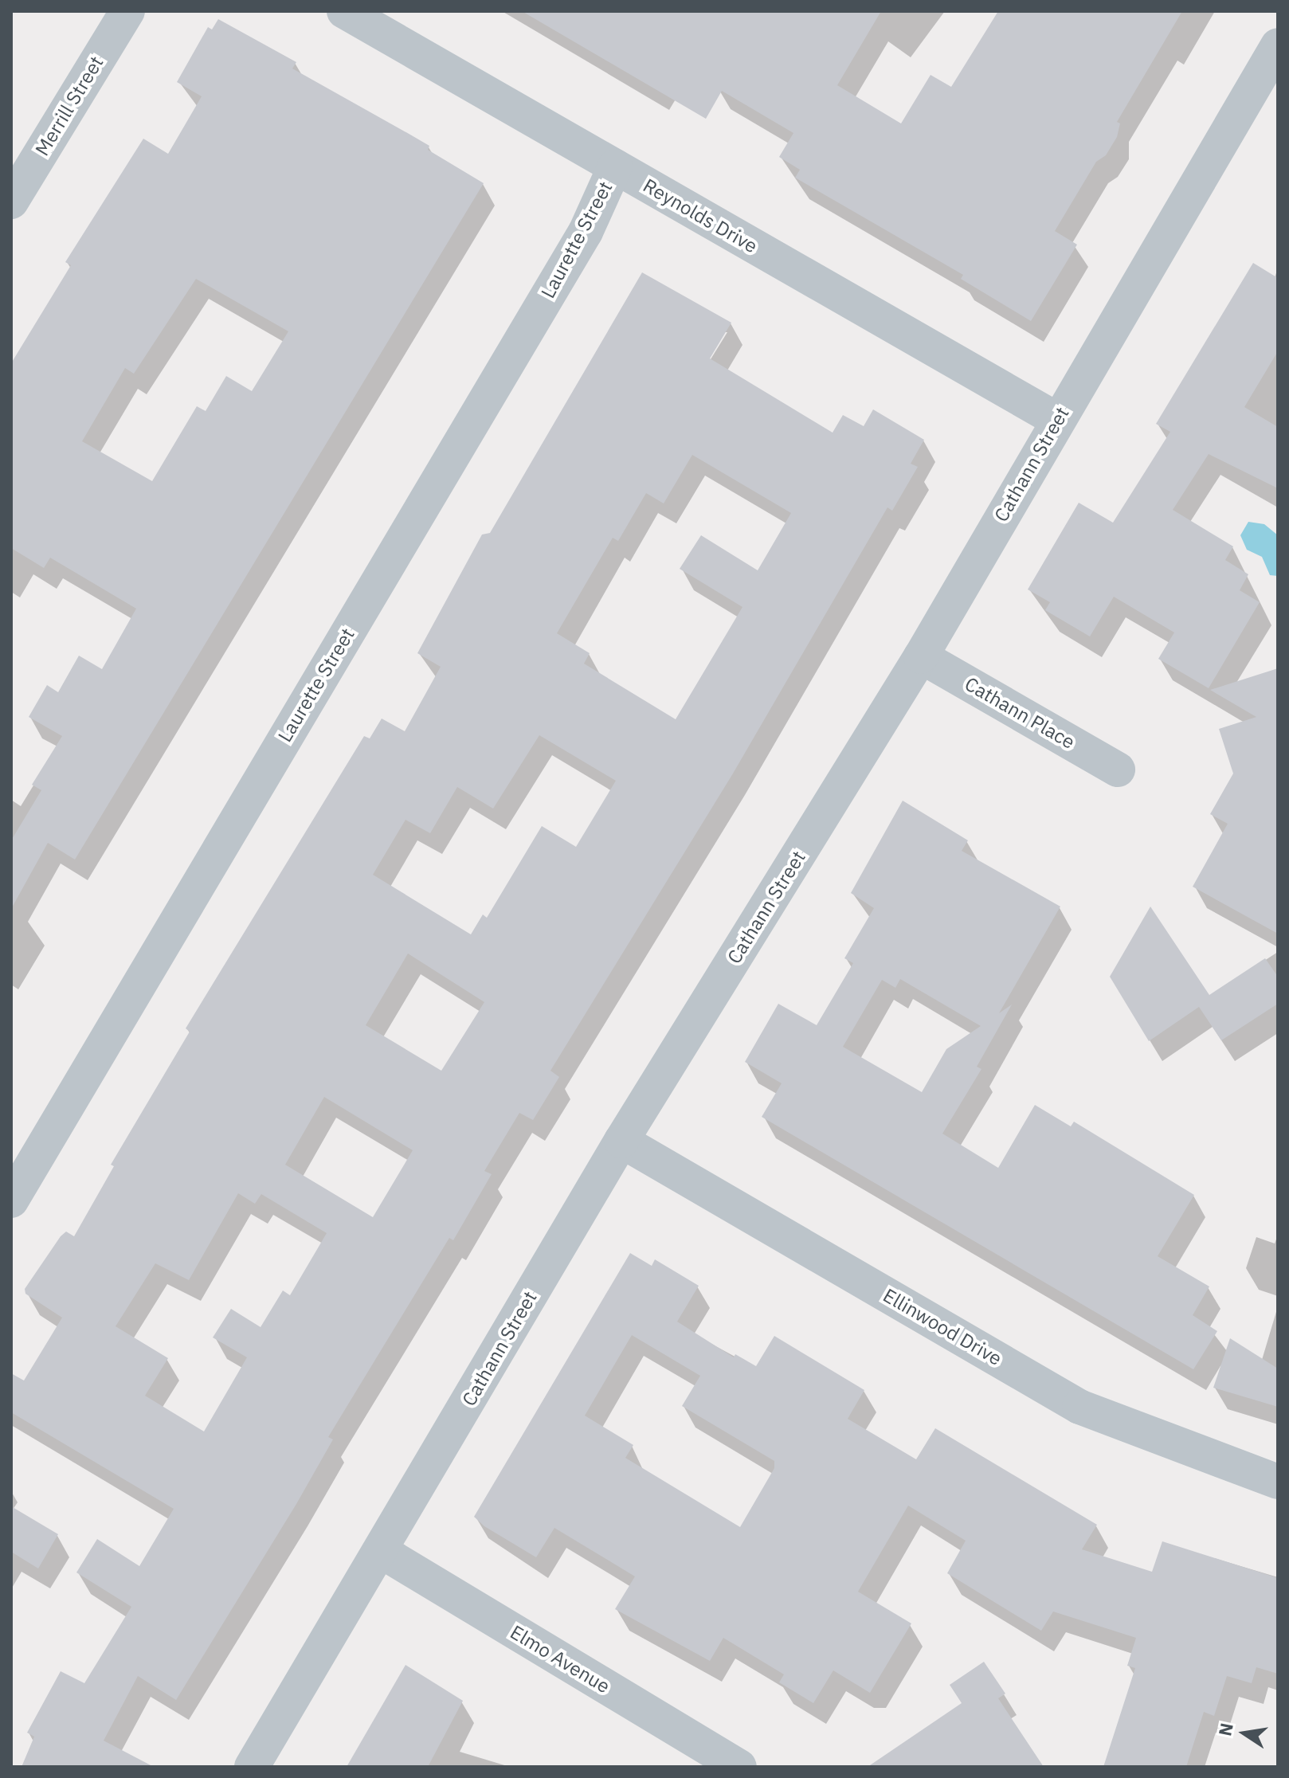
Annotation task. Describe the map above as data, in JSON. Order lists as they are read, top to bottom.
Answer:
{
  "streets": {
    "street": [
      "Merrill Street",
      "Reynolds Drive",
      "Laurette Street",
      "Cathann Street",
      "Cathann Place",
      "Ellinwood Drive",
      "Elmo Avenue"
    ]
  },
  "crossings": [
    ["Reynolds Drive", "Laurette Street"],
    ["Reynolds Drive", "Cathann Street"],
    ["Cathann Street", "Cathann Place"],
    ["Cathann Street", "Ellinwood Drive"],
    ["Cathann Street", "Elmo Avenue"]
  ],
  "north": "left"
}
